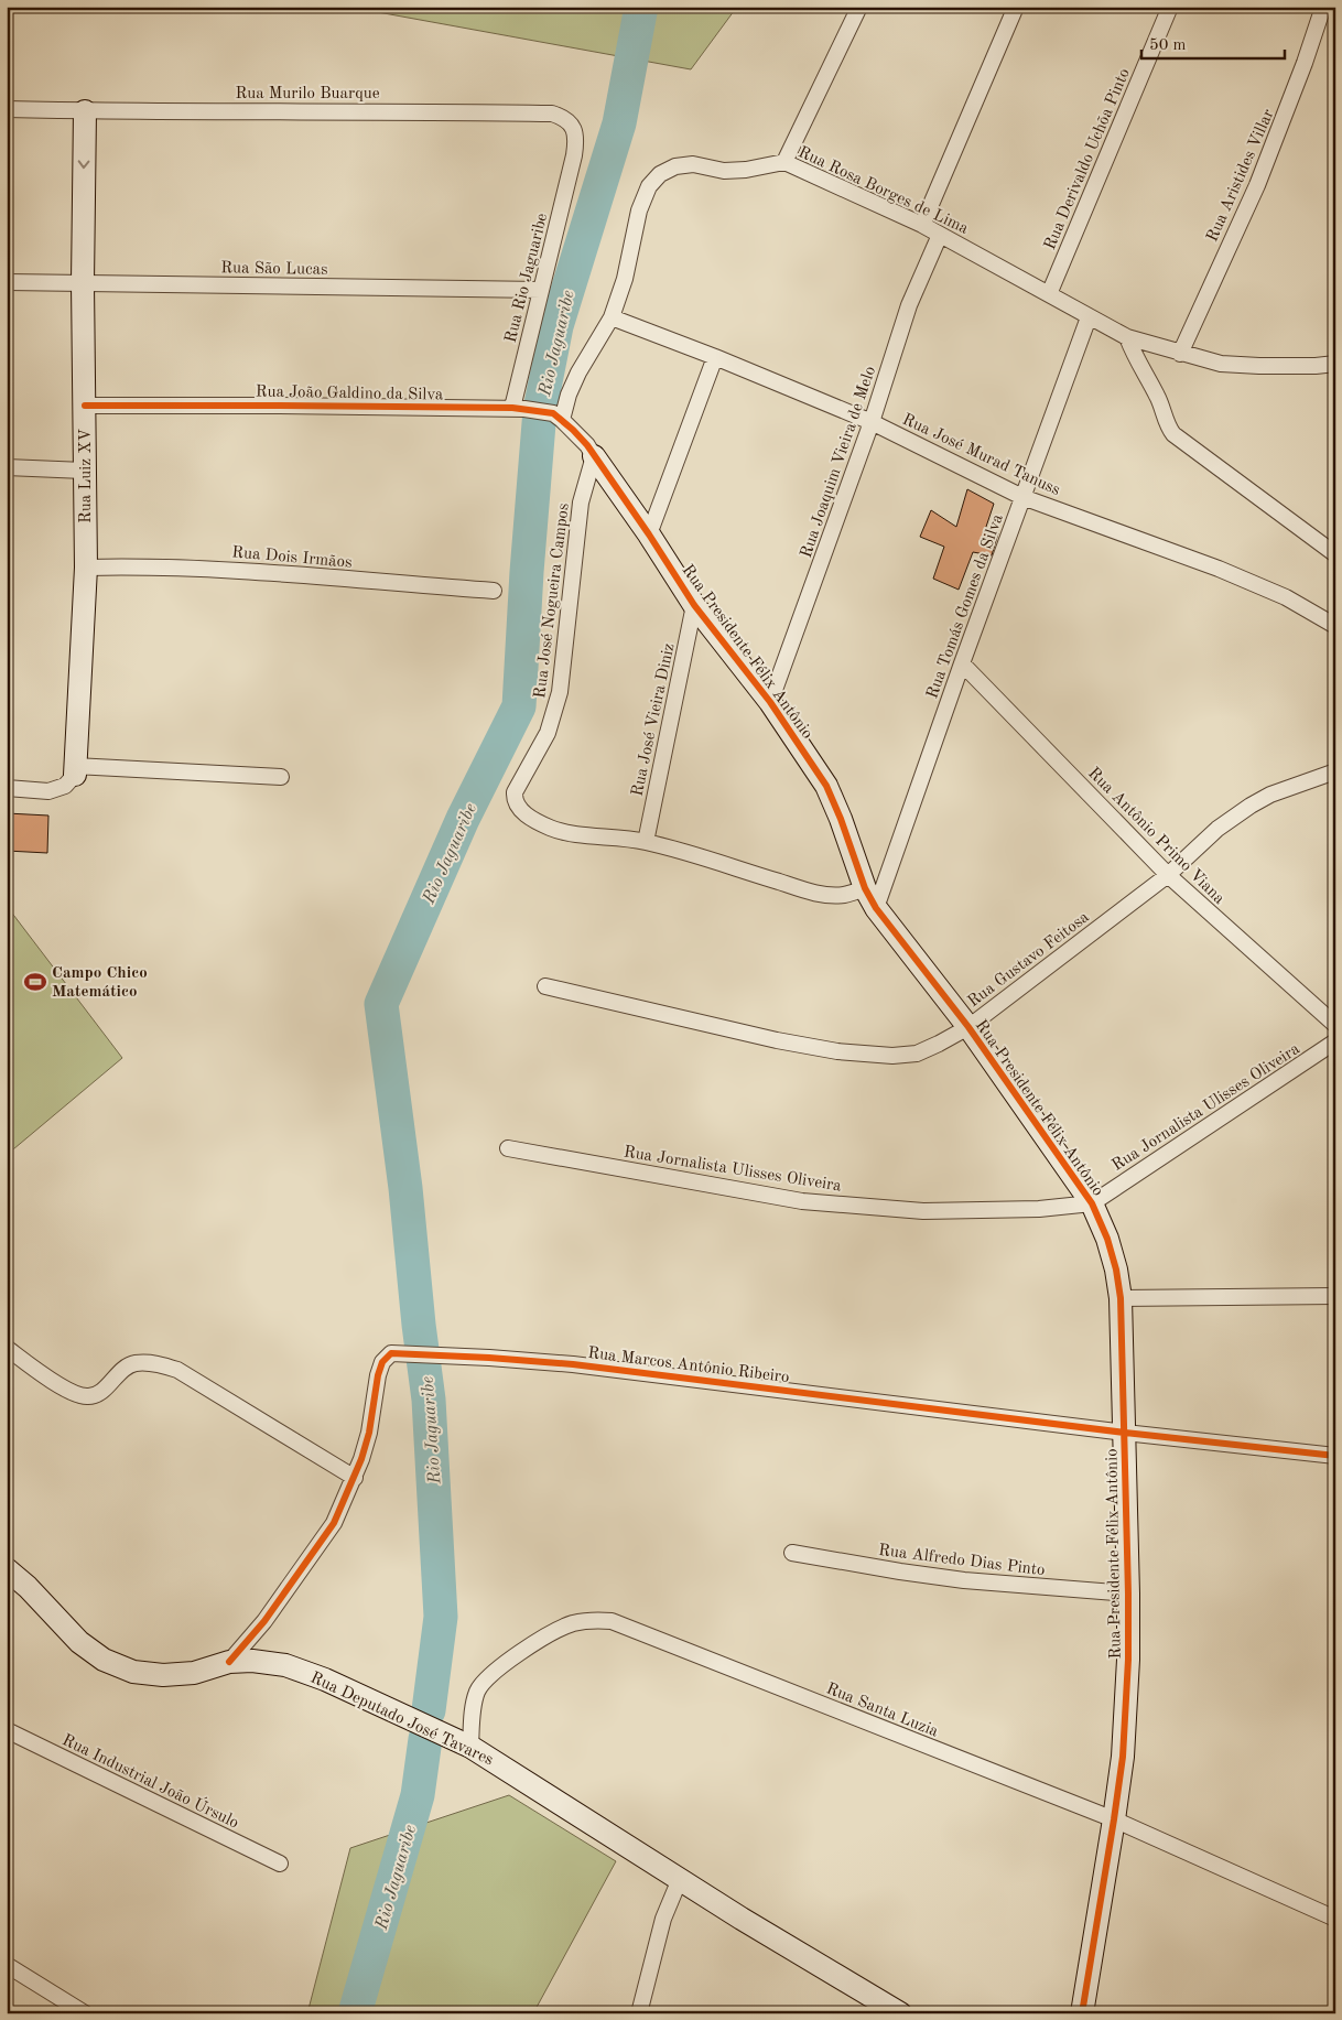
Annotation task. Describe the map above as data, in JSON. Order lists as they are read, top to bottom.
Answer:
{
  "streets": {
    "street": [
      "Rua Murilo Buarque",
      "Rua Derivaldo Uchõa Pinto",
      "Rua Aristides Villar",
      "Rua Rosa Borges de Lima",
      "Rua São Lucas",
      "Rua Rio Jaguaribe",
      "Rua João Galdino da Silva",
      "Rua José Murad Tanuss",
      "Rua Joaquim Vieira de Melo",
      "Rua Luiz XV",
      "Rua Dois Irmãos",
      "Rua José Nogueira Campos",
      "Rua Tomás Gomes da Silva",
      "Rua Presidente Félix Antônio",
      "Rua José Vieira Diniz",
      "Rua Antônio Primo Viana",
      "Rua Gustavo Feitosa",
      "Rua Jornalista Ulisses Oliveira",
      "Rua Marcos Antônio Ribeiro",
      "Rua Alfredo Dias Pinto",
      "Rua Santa Luzia",
      "Rua Deputado José Tavares",
      "Rua Industrial João Úrsulo"
    ]
  },
  "crossings": [
    ["Rua Murilo Buarque", "Rua Rio Jaguaribe"],
    ["Rua Murilo Buarque", "Rua Luiz XV"],
    ["Rua Derivaldo Uchõa Pinto", "Rua Rosa Borges de Lima"],
    ["Rua Aristides Villar", "Rua Rosa Borges de Lima"],
    ["Rua Rosa Borges de Lima", "Rua João Galdino da Silva"],
    ["Rua Rosa Borges de Lima", "Rua José Murad Tanuss"],
    ["Rua Rosa Borges de Lima", "Rua Joaquim Vieira de Melo"],
    ["Rua Rosa Borges de Lima", "Rua Tomás Gomes da Silva"],
    ["Rua São Lucas", "Rua Rio Jaguaribe"],
    ["Rua São Lucas", "Rua Luiz XV"],
    ["Rua Rio Jaguaribe", "Rua João Galdino da Silva"],
    ["Rua João Galdino da Silva", "Rua Luiz XV"],
    ["Rua José Murad Tanuss", "Rua Joaquim Vieira de Melo"],
    ["Rua José Murad Tanuss", "Rua Tomás Gomes da Silva"],
    ["Rua Joaquim Vieira de Melo", "Rua Presidente Félix Antônio"],
    ["Rua Luiz XV", "Rua Dois Irmãos"],
    ["Rua José Nogueira Campos", "Rua Presidente Félix Antônio"],
    ["Rua José Nogueira Campos", "Rua José Vieira Diniz"],
    ["Rua Tomás Gomes da Silva", "Rua Presidente Félix Antônio"],
    ["Rua Tomás Gomes da Silva", "Rua Antônio Primo Viana"],
    ["Rua Presidente Félix Antônio", "Rua José Vieira Diniz"],
    ["Rua Presidente Félix Antônio", "Rua Gustavo Feitosa"],
    ["Rua Presidente Félix Antônio", "Rua Jornalista Ulisses Oliveira"],
    ["Rua Presidente Félix Antônio", "Rua Marcos Antônio Ribeiro"],
    ["Rua Presidente Félix Antônio", "Rua Alfredo Dias Pinto"],
    ["Rua Presidente Félix Antônio", "Rua Santa Luzia"],
    ["Rua Antônio Primo Viana", "Rua Gustavo Feitosa"],
    ["Rua Marcos Antônio Ribeiro", "Rua Deputado José Tavares"],
    ["Rua Santa Luzia", "Rua Deputado José Tavares"]
  ],
  "water": ["Rio Jaguaribe"],
  "places": {
    "sports": ["Campo Chico Matemático"]
  },
  "scale_bar": "50 m"
}
